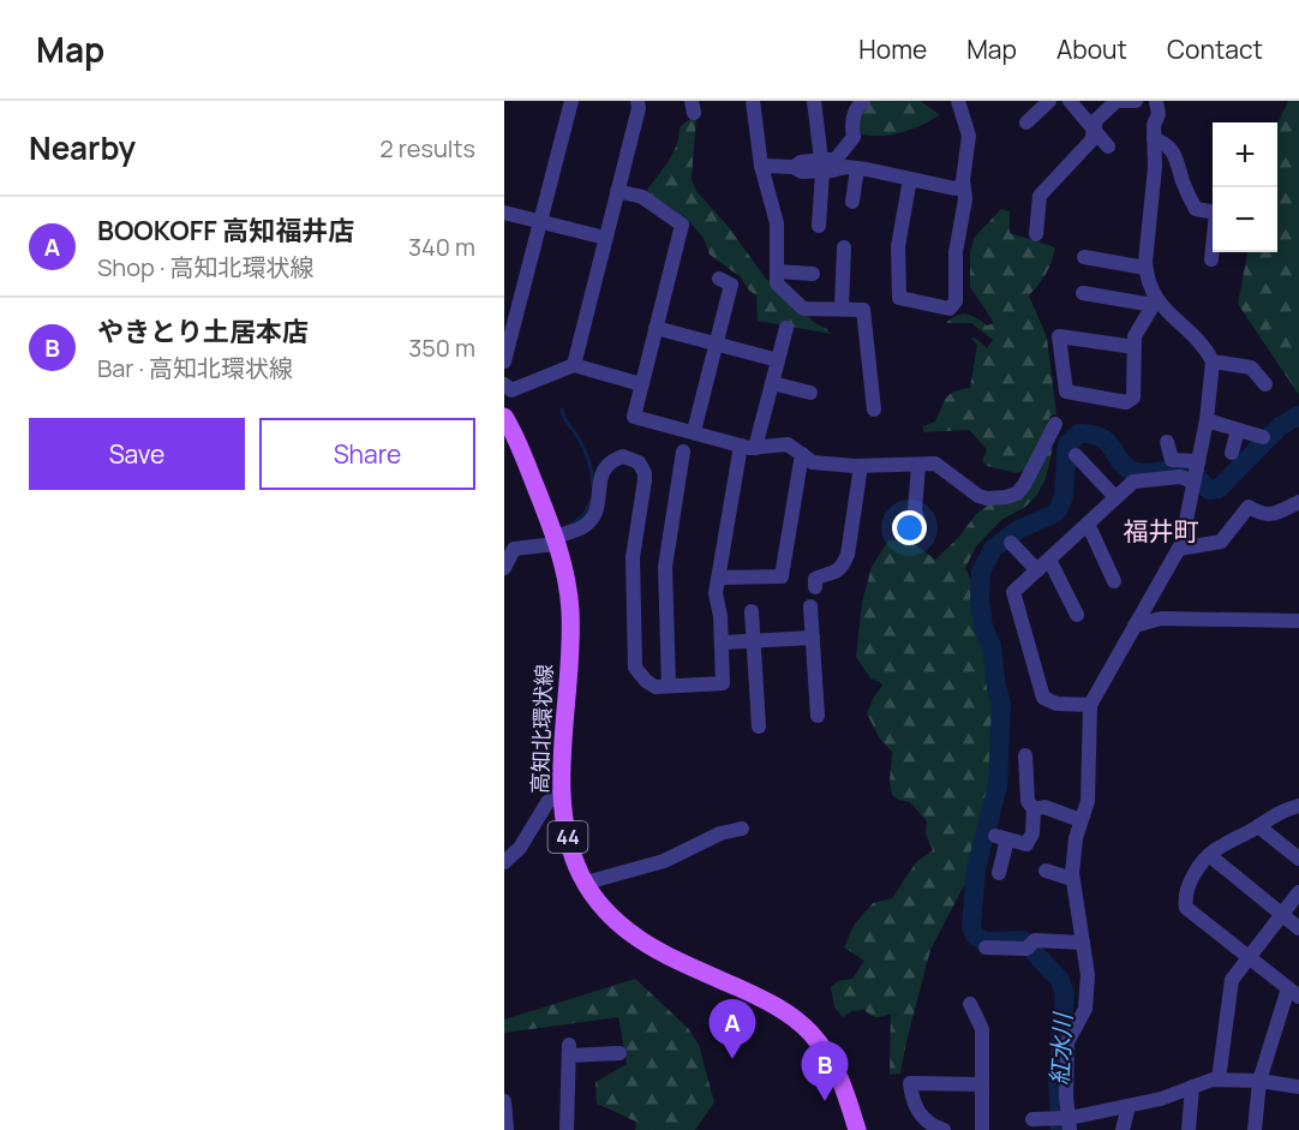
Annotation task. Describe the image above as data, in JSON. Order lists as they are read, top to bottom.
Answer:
{
  "streets": {
    "main road": ["高知北環状線", "44"]
  },
  "districts": ["福井町"],
  "water": ["紅水川"],
  "page": {
    "header": "Map",
    "nav": [
      "Home",
      "Map",
      "About",
      "Contact"
    ],
    "heading": ["Nearby", "2 results"],
    "map_buttons": ["+", "−"],
    "list": [
      {
        "mark": "A",
        "name": "BOOKOFF 高知福井店",
        "note": "Shop · 高知北環状線",
        "value": "340 m"
      },
      {
        "mark": "B",
        "name": "やきとり土居本店",
        "note": "Bar · 高知北環状線",
        "value": "350 m"
      }
    ],
    "buttons": ["Save", "Share"],
    "pins": ["A", "B"]
  }
}
